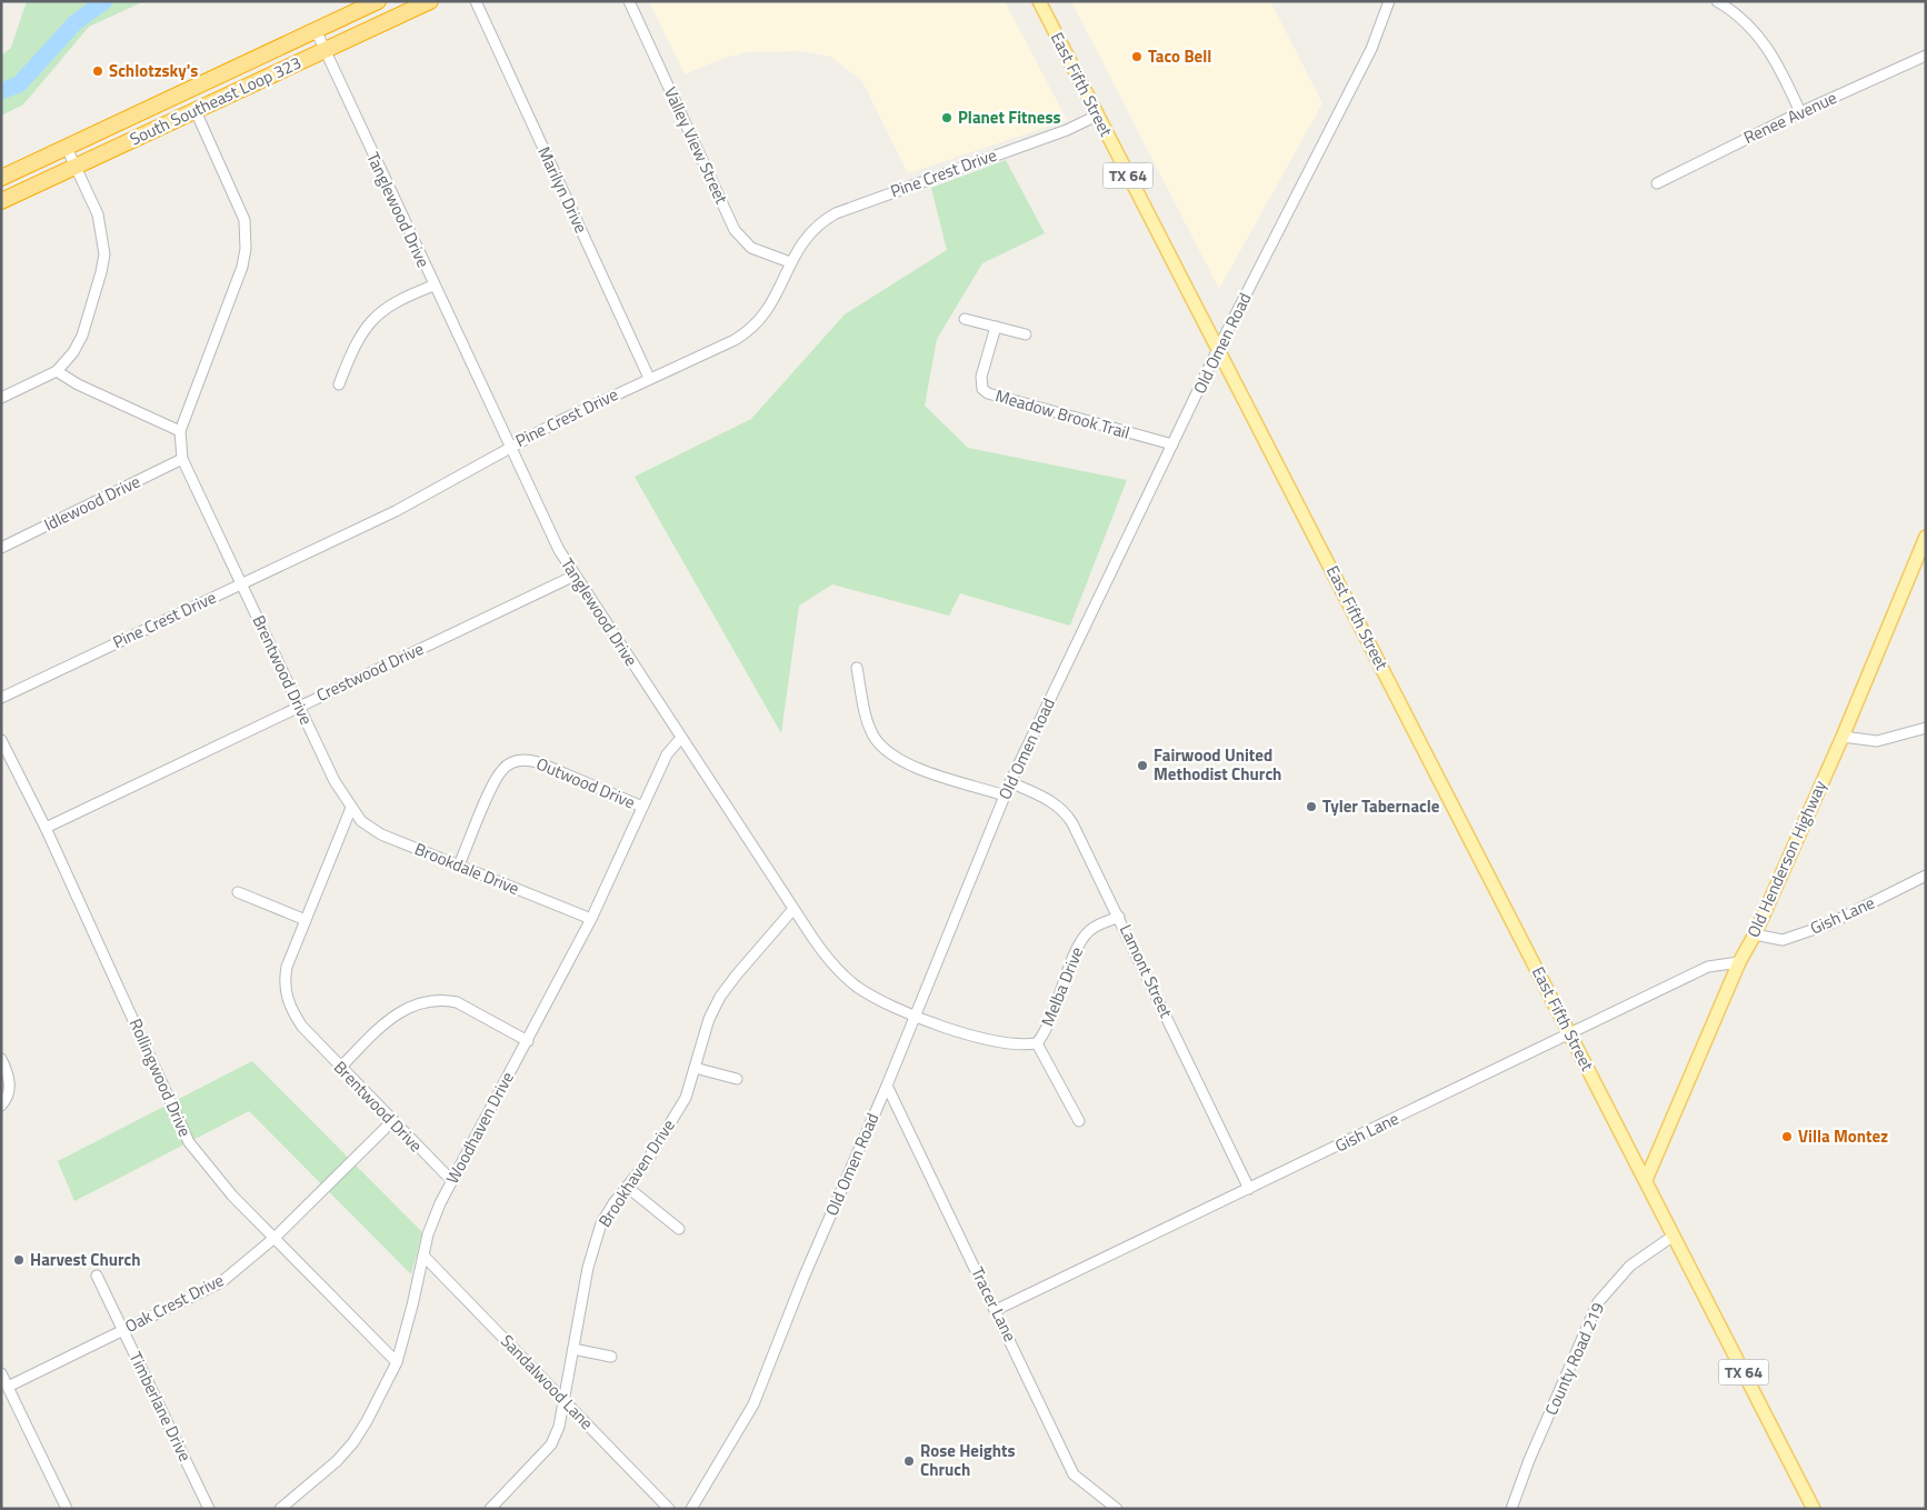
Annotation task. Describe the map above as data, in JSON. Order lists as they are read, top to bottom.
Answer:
{
  "streets": {
    "highway": ["South Southeast Loop 323"],
    "main road": ["East Fifth Street", "TX 64", "Old Henderson Highway"],
    "street": [
      "Renee Avenue",
      "Valley View Street",
      "Pine Crest Drive",
      "Marilyn Drive",
      "Tanglewood Drive",
      "Old Omen Road",
      "Meadow Brook Trail",
      "Idlewood Drive",
      "Brentwood Drive",
      "Crestwood Drive",
      "Outwood Drive",
      "Brookdale Drive",
      "Gish Lane",
      "Lamont Street",
      "Melba Drive",
      "Rollingwood Drive",
      "Woodhaven Drive",
      "Brookhaven Drive",
      "Oak Crest Drive",
      "Tracer Lane",
      "County Road 219",
      "Sandalwood Lane",
      "Timberlane Drive"
    ]
  },
  "crossings": [
    ["East Fifth Street", "Pine Crest Drive"],
    ["East Fifth Street", "TX 64"],
    ["East Fifth Street", "Old Omen Road"],
    ["East Fifth Street", "Old Henderson Highway"],
    ["East Fifth Street", "Gish Lane"],
    ["East Fifth Street", "County Road 219"],
    ["South Southeast Loop 323", "Tanglewood Drive"],
    ["South Southeast Loop 323", "Brentwood Drive"],
    ["Valley View Street", "Pine Crest Drive"],
    ["Pine Crest Drive", "Marilyn Drive"],
    ["Pine Crest Drive", "Tanglewood Drive"],
    ["Pine Crest Drive", "Brentwood Drive"],
    ["TX 64", "County Road 219"],
    ["Tanglewood Drive", "Old Omen Road"],
    ["Tanglewood Drive", "Crestwood Drive"],
    ["Tanglewood Drive", "Melba Drive"],
    ["Tanglewood Drive", "Woodhaven Drive"],
    ["Tanglewood Drive", "Brookhaven Drive"],
    ["Old Omen Road", "Meadow Brook Trail"],
    ["Old Omen Road", "Lamont Street"],
    ["Old Omen Road", "Tracer Lane"],
    ["Idlewood Drive", "Brentwood Drive"],
    ["Brentwood Drive", "Crestwood Drive"],
    ["Brentwood Drive", "Brookdale Drive"],
    ["Brentwood Drive", "Woodhaven Drive"],
    ["Brentwood Drive", "Oak Crest Drive"],
    ["Crestwood Drive", "Rollingwood Drive"],
    ["Outwood Drive", "Brookdale Drive"],
    ["Outwood Drive", "Woodhaven Drive"],
    ["Old Henderson Highway", "Gish Lane"],
    ["Brookdale Drive", "Woodhaven Drive"],
    ["Gish Lane", "Lamont Street"],
    ["Gish Lane", "Tracer Lane"],
    ["Lamont Street", "Melba Drive"],
    ["Rollingwood Drive", "Woodhaven Drive"],
    ["Rollingwood Drive", "Oak Crest Drive"],
    ["Woodhaven Drive", "Sandalwood Lane"],
    ["Brookhaven Drive", "Sandalwood Lane"],
    ["Oak Crest Drive", "Timberlane Drive"]
  ],
  "places": [
    "Taco Bell",
    "Schlotzsky's",
    "Planet Fitness",
    "Fairwood United Methodist Church",
    "Tyler Tabernacle",
    "Villa Montez",
    "Harvest Church",
    "Rose Heights Chruch"
  ]
}
